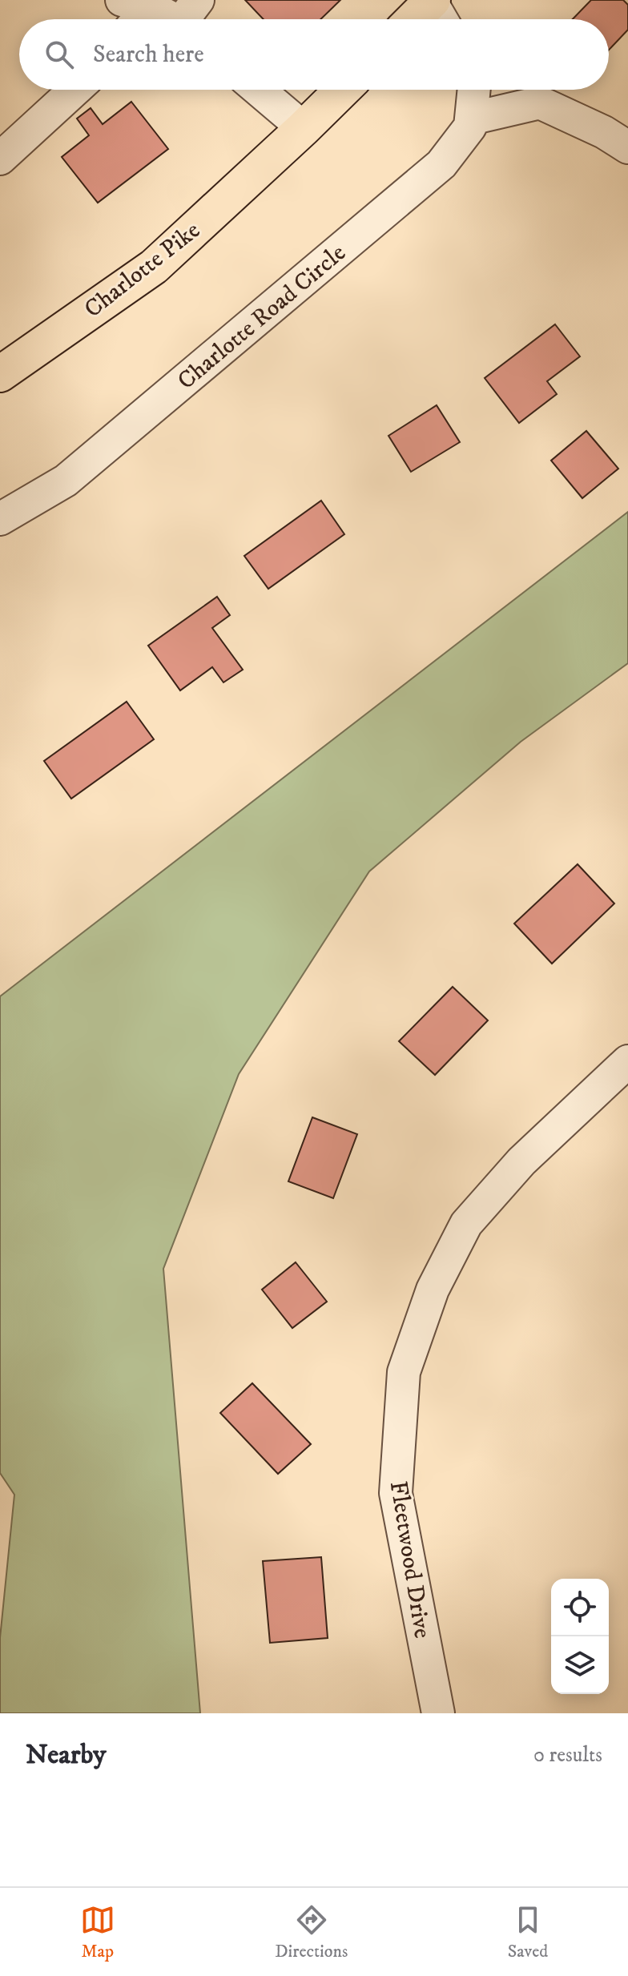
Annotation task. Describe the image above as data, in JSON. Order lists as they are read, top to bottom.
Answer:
{
  "streets": {
    "main road": ["Charlotte Pike"],
    "street": ["Charlotte Road Circle", "Fleetwood Drive"]
  },
  "page": {
    "search": "Search here",
    "heading": ["Nearby", "0 results"],
    "nav": ["Map", "Directions", "Saved"]
  }
}
